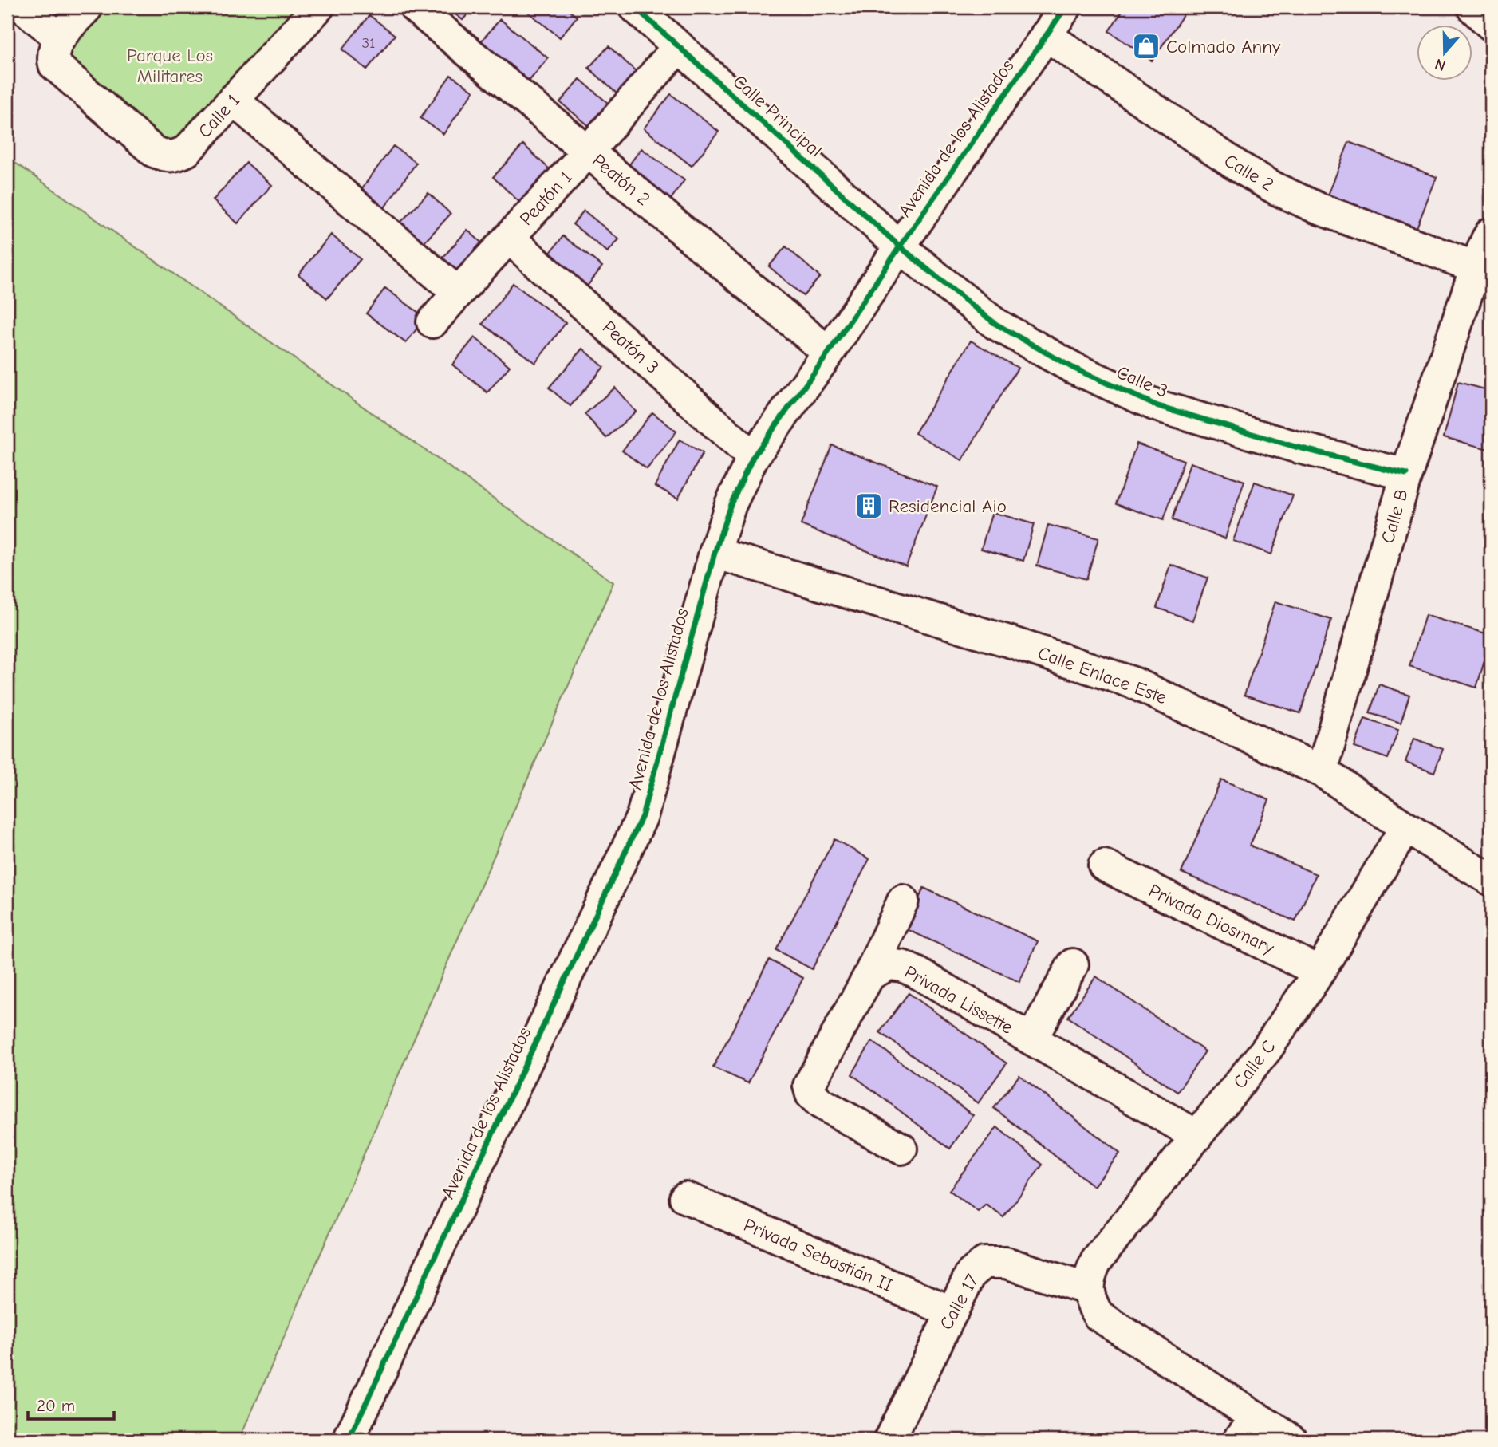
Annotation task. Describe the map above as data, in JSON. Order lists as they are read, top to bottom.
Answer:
{
  "streets": {
    "street": [
      "Calle 1",
      "Calle Principal",
      "Avenida de los Alistados",
      "Calle 2",
      "Peatón 2",
      "Peatón 1",
      "Peatón 3",
      "Calle 3",
      "Calle B",
      "Calle Enlace Este",
      "Privada Diosmary",
      "Privada Lissette",
      "Calle C",
      "Privada Sebastián II",
      "Calle 17"
    ]
  },
  "crossings": [
    ["Calle Principal", "Avenida de los Alistados"],
    ["Calle Principal", "Peatón 1"],
    ["Calle Principal", "Calle 3"],
    ["Avenida de los Alistados", "Calle 2"],
    ["Avenida de los Alistados", "Peatón 2"],
    ["Avenida de los Alistados", "Peatón 3"],
    ["Avenida de los Alistados", "Calle 3"],
    ["Avenida de los Alistados", "Calle Enlace Este"],
    ["Calle 2", "Calle B"],
    ["Peatón 2", "Peatón 1"],
    ["Peatón 1", "Peatón 3"],
    ["Calle 3", "Calle B"],
    ["Calle B", "Calle Enlace Este"],
    ["Calle Enlace Este", "Calle C"],
    ["Privada Diosmary", "Calle C"],
    ["Privada Lissette", "Calle C"],
    ["Calle C", "Calle 17"],
    ["Privada Sebastián II", "Calle 17"]
  ],
  "parks": ["Parque Los Militares"],
  "places": {
    "shop": ["Colmado Anny"],
    "building": ["Residencial Aio"]
  },
  "house_numbers": ["31"],
  "scale_bar": "20 m",
  "north": "bottom"
}
